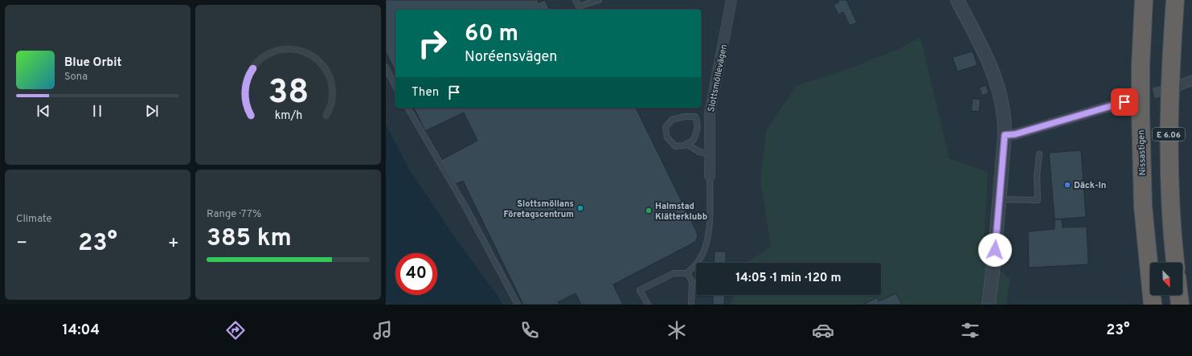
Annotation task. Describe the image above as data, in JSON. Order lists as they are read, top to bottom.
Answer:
{
  "streets": {
    "highway": ["E 6.06", "Nissastigen"],
    "street": ["Slottsmöllevägen"]
  },
  "places": ["Däck-In", "Slottsmöllans Företagscentrum", "Halmstad Klätterklubb"],
  "north": "bottom right",
  "page": {
    "turn": ["60 m", "Noréensvägen"],
    "song": ["Blue Orbit", "Sona"],
    "then": "Then",
    "tile": [
      "Climate",
      ["Range · 77%", "385 km"]
    ],
    "heat": ["−", "23°", "+"],
    "limit": "40",
    "trip": "14:05 · 1 min · 120 m",
    "tabs": ["14:04", "23°"],
    "gauge": ["38", "km/h"]
  }
}
